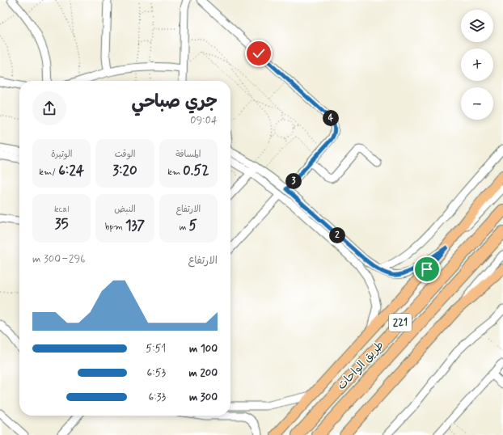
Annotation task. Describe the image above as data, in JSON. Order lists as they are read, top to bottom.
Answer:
{
  "streets": {
    "highway": ["221", "طريق الواحات"]
  },
  "page": {
    "map_buttons": ["+", "−"],
    "heading": ["جري صباحي", "09:04"],
    "pins": ["4", "3", "2"],
    "stats": [
      ["المسافة", "0.52 km"],
      ["الوقت", "3:20"],
      ["الوتيرة", "6:24 /km"],
      ["الارتفاع", "5 m"],
      ["النبض", "137 bpm"],
      ["kcal", "35"]
    ],
    "chart": ["الارتفاع", "296–300 m"],
    "list": [
      {
        "name": "100 m",
        "note": "5:51"
      },
      {
        "name": "200 m",
        "note": "6:53"
      },
      {
        "name": "300 m",
        "note": "6:33"
      }
    ]
  }
}
